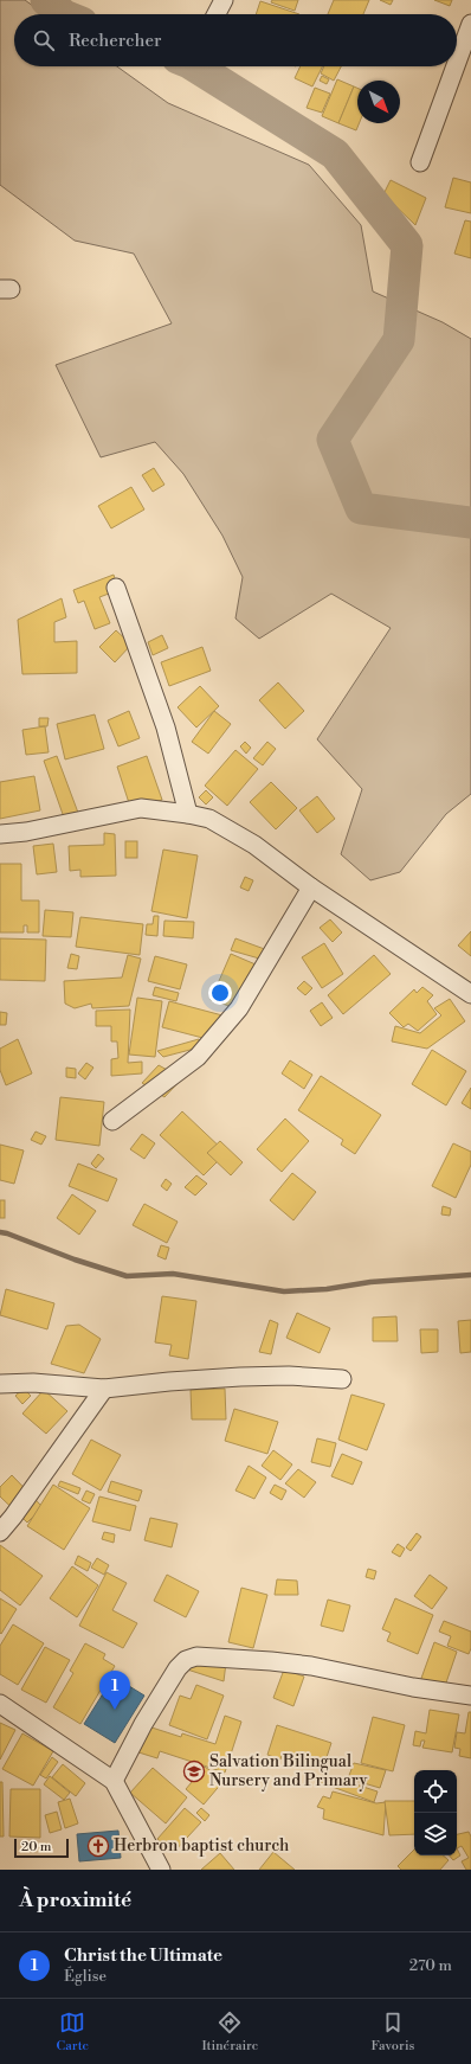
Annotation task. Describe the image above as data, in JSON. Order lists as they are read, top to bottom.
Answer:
{
  "places": {
    "school or university": ["Salvation Bilingual Nursery and Primary"],
    "church": ["Herbron baptist church"]
  },
  "scale_bar": "20 m",
  "north": "bottom right",
  "page": {
    "search": "Rechercher",
    "pins": "1",
    "scale": "20 m",
    "heading": "À proximité",
    "list": [
      {
        "mark": "1",
        "name": "Christ the Ultimate",
        "note": "Église",
        "value": "270 m"
      }
    ],
    "nav": ["Carte", "Itinéraire", "Favoris"]
  }
}
